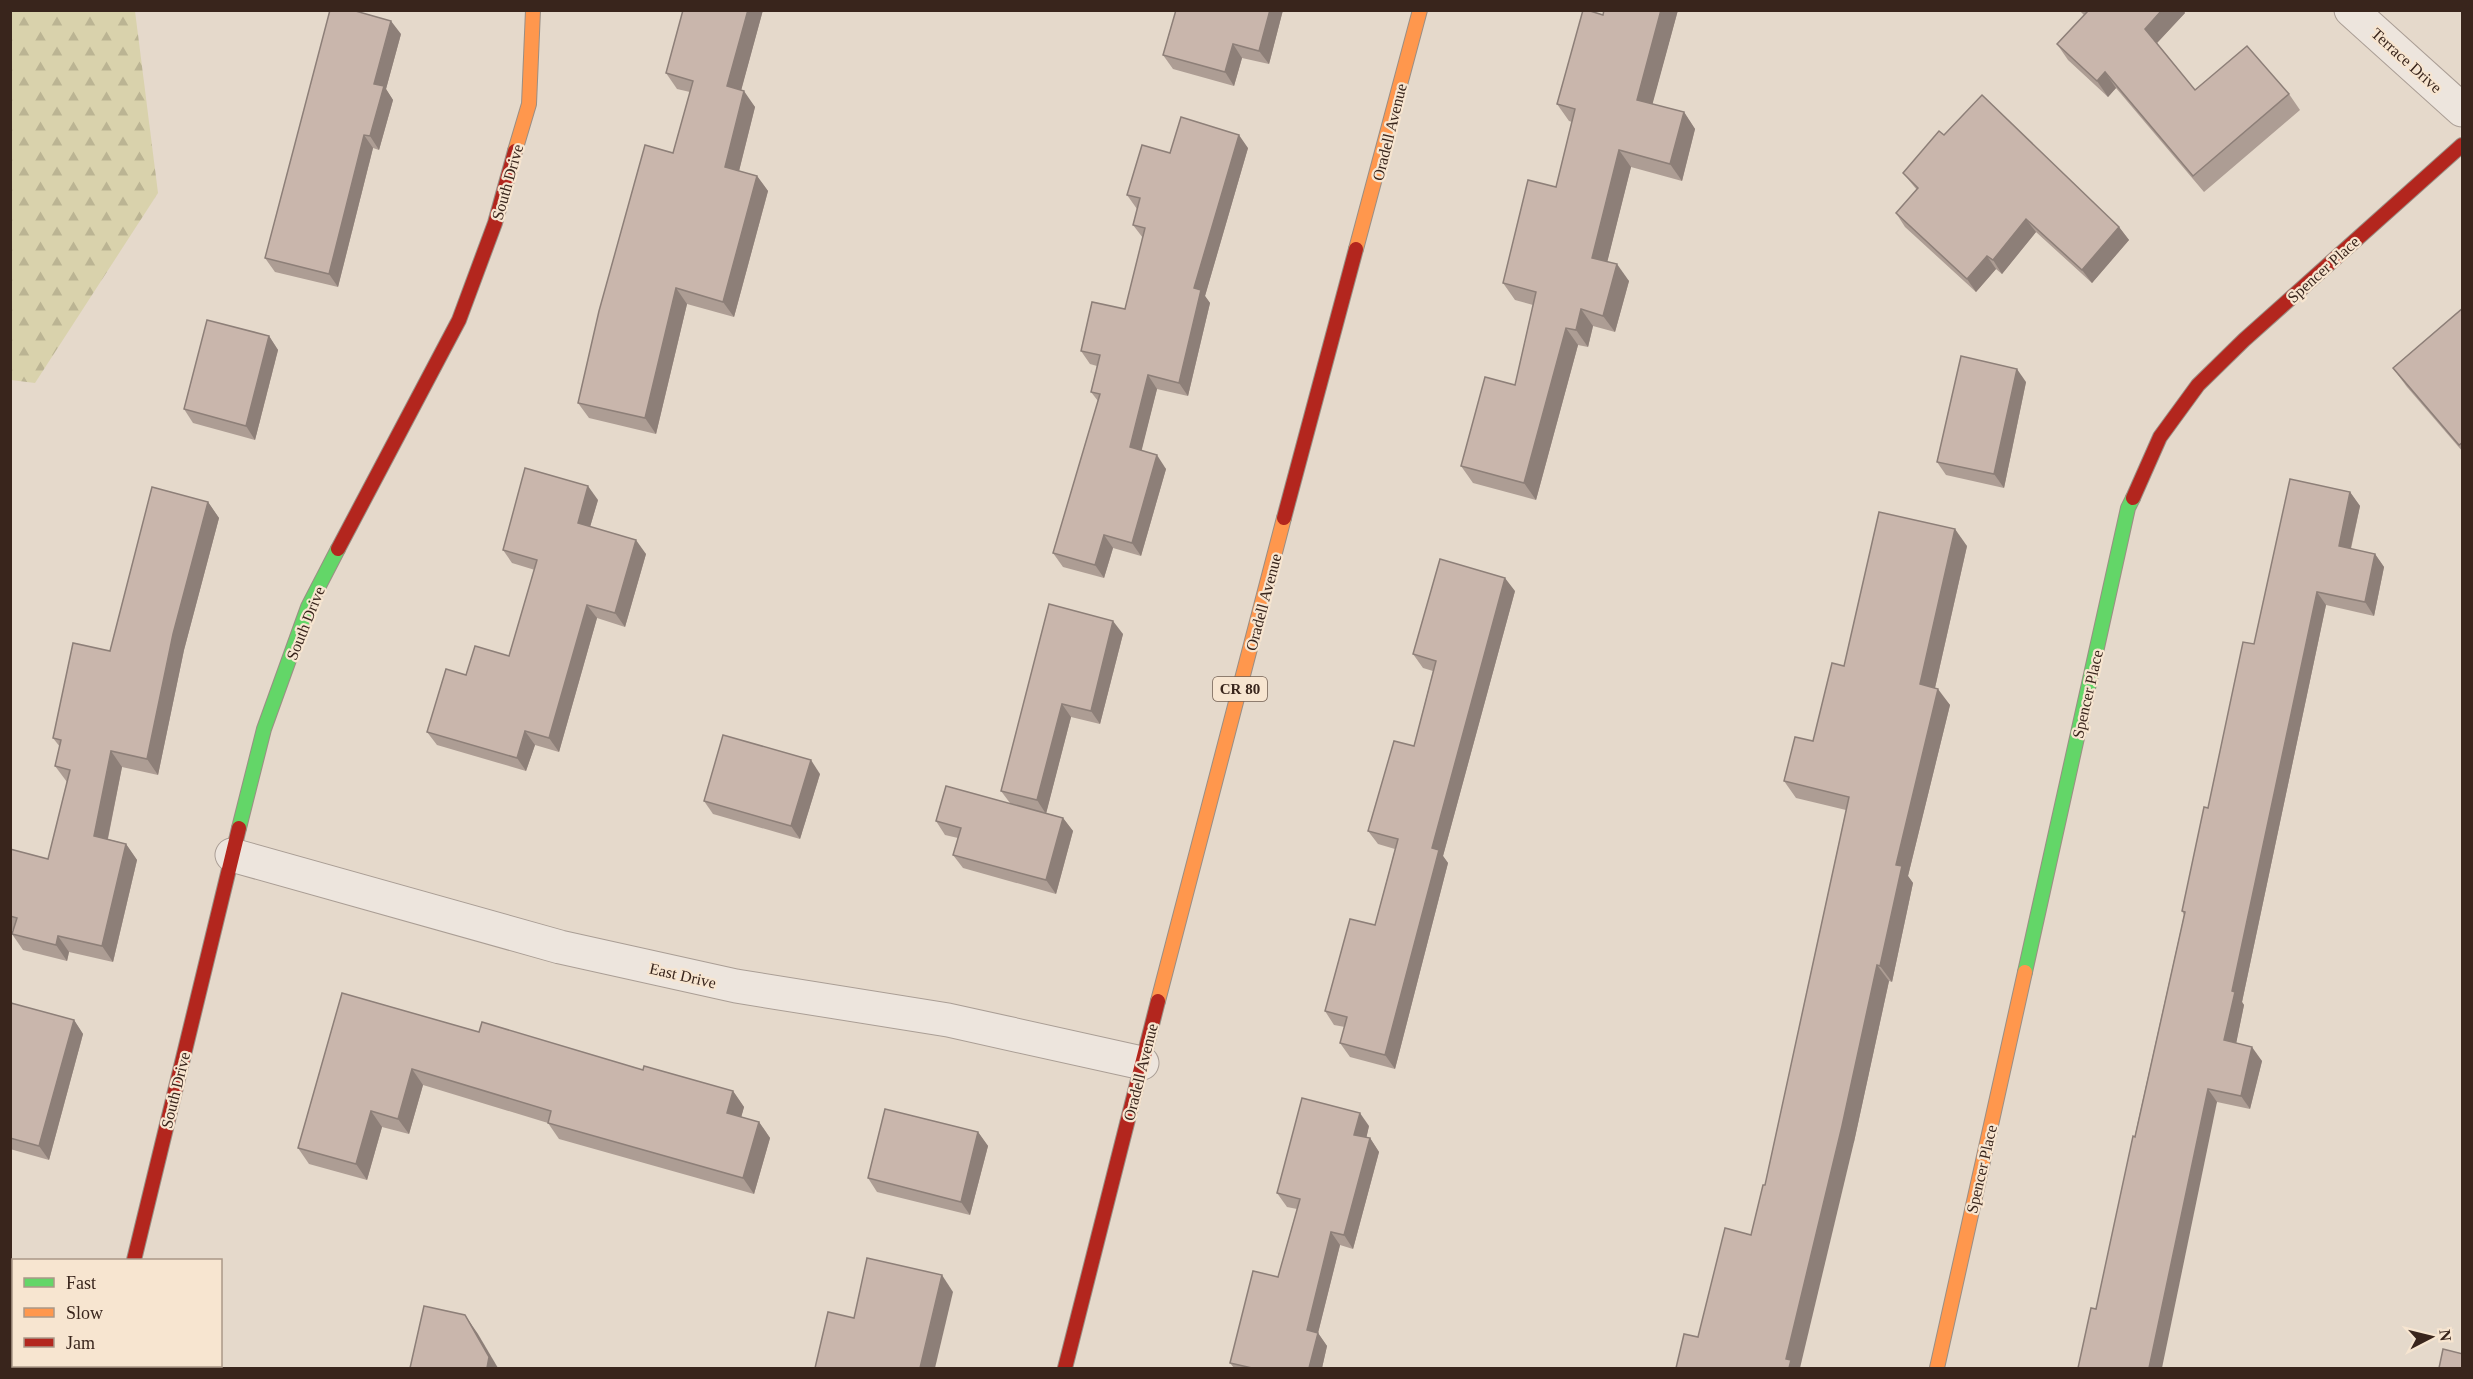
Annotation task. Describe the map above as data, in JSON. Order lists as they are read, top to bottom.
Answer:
{
  "streets": {
    "street": [
      "Terrace Drive",
      "Oradell Avenue",
      "South Drive",
      "Spencer Place",
      "CR 80",
      "East Drive"
    ]
  },
  "crossings": [
    ["Oradell Avenue", "East Drive"],
    ["South Drive", "East Drive"]
  ],
  "legend": ["Fast", "Slow", "Jam"],
  "north": "right"
}
